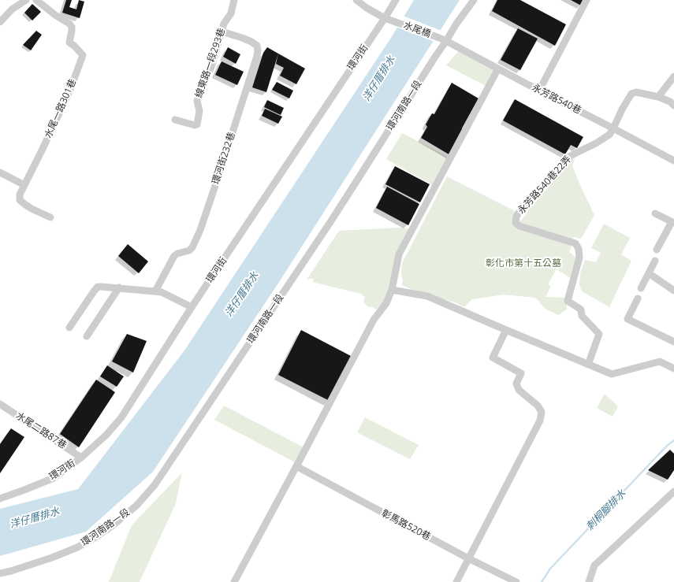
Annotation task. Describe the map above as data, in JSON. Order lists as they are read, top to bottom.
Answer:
{
  "streets": {
    "street": [
      "水尾橋",
      "環河街",
      "線東路一段293巷",
      "永芳路540巷",
      "環河南路一段",
      "水尾一路301巷",
      "環河街232巷",
      "永芳路540巷22弄",
      "水尾二路87巷",
      "彰馬路520巷"
    ]
  },
  "crossings": [
    ["水尾橋", "環河街"],
    ["水尾橋", "永芳路540巷"],
    ["環河街", "水尾二路87巷"],
    ["線東路一段293巷", "環河街232巷"],
    ["永芳路540巷", "環河南路一段"],
    ["永芳路540巷", "永芳路540巷22弄"]
  ],
  "water": ["洋仔厝排水", "刺桐腳排水"],
  "parks": ["彰化市第十五公墓"]
}
